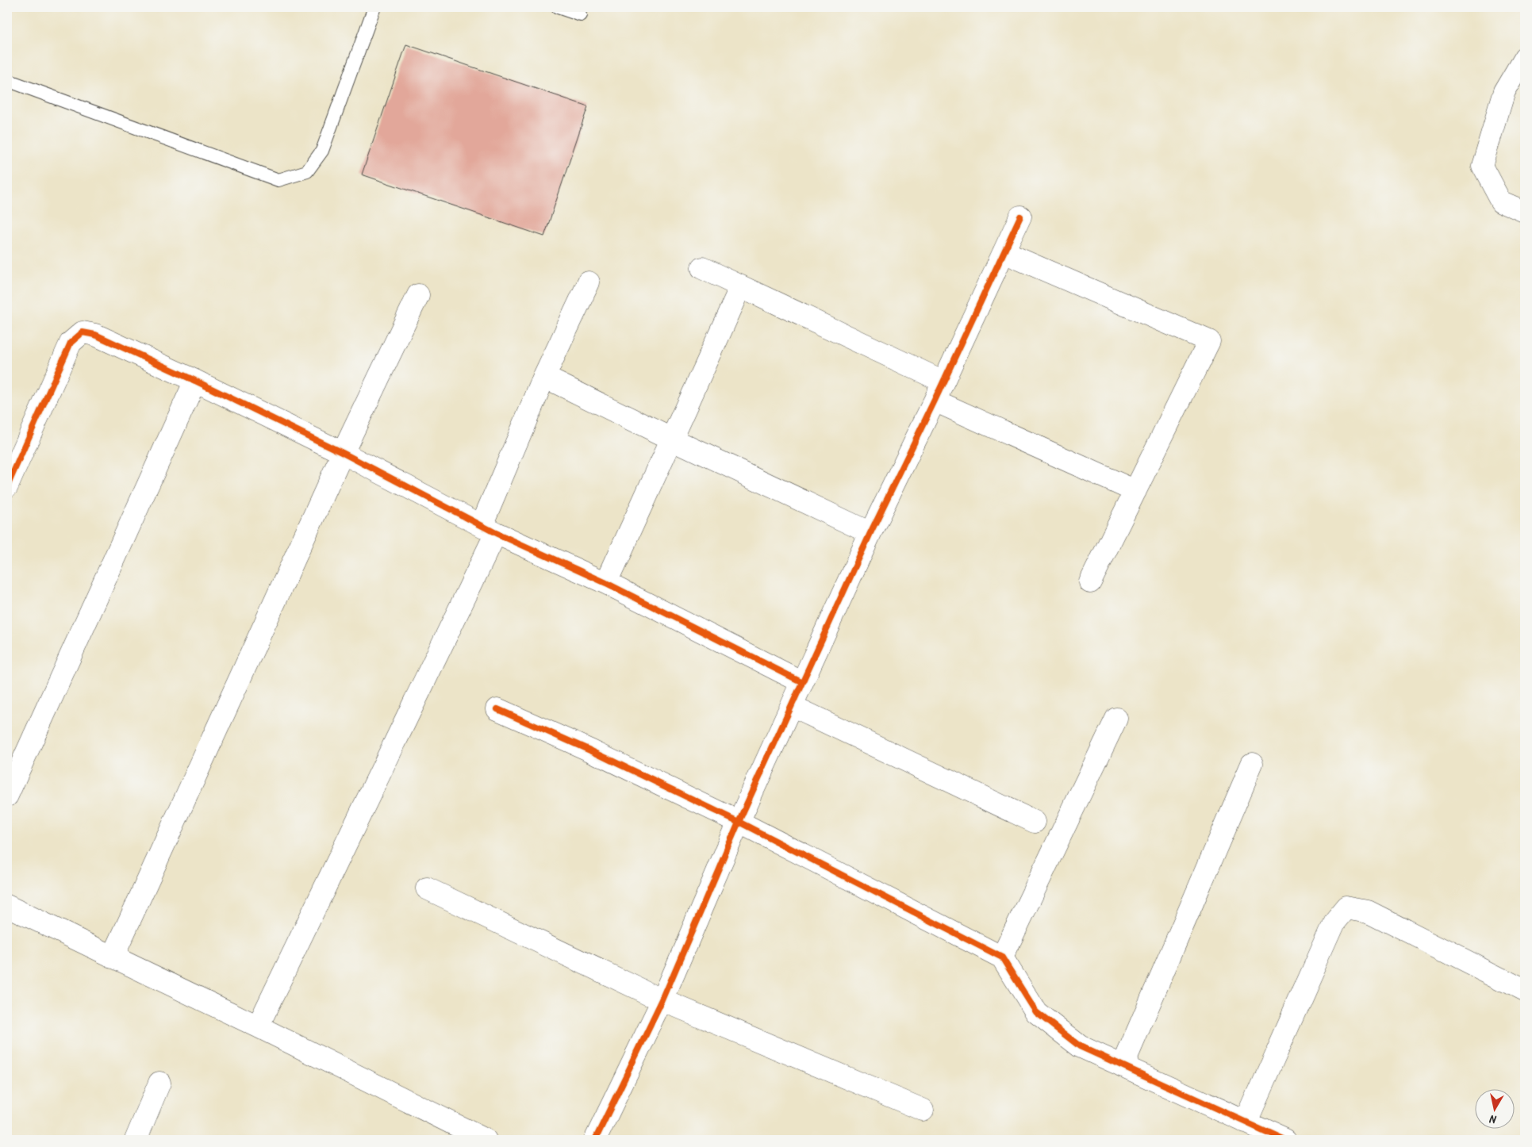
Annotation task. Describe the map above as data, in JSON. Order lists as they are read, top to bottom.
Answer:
{
  "north": "bottom"
}
